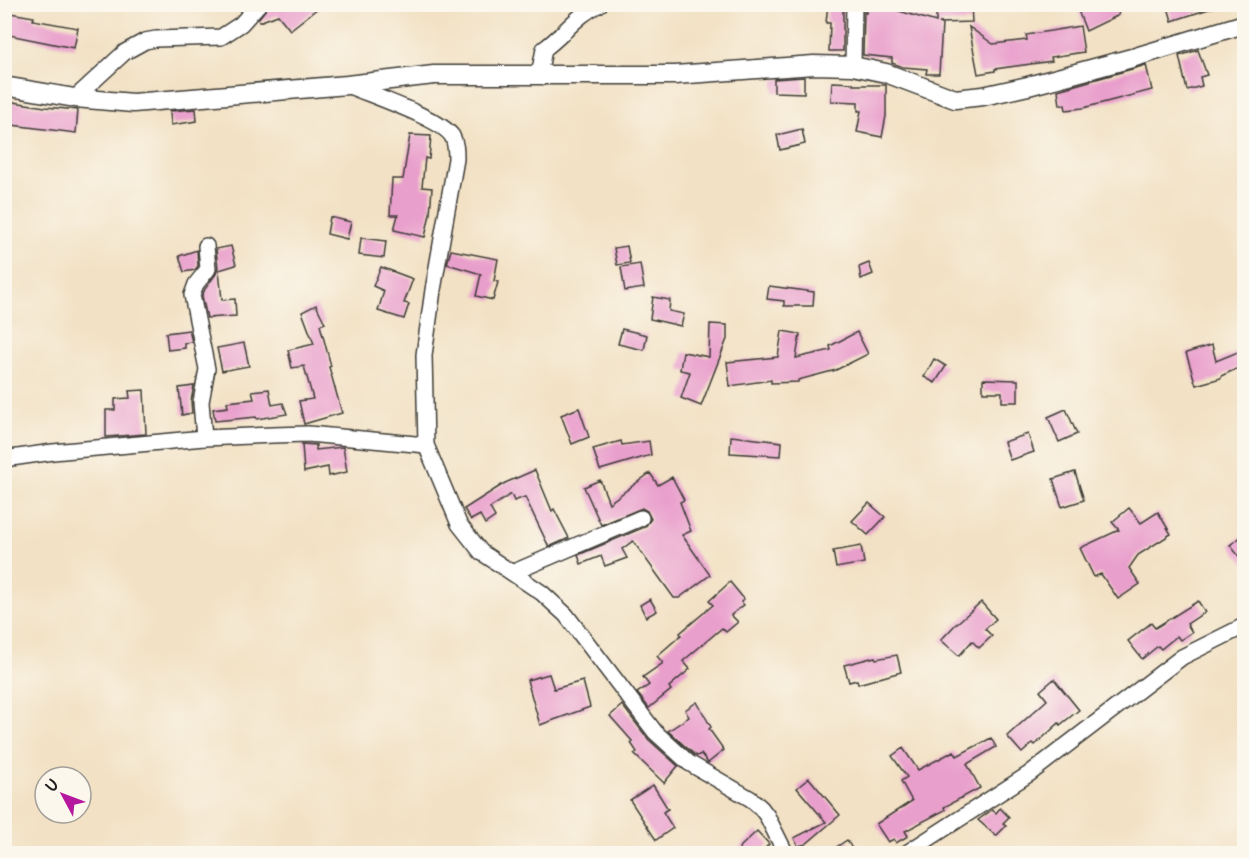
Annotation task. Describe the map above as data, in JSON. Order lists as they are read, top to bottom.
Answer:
{
  "north": "top left"
}
